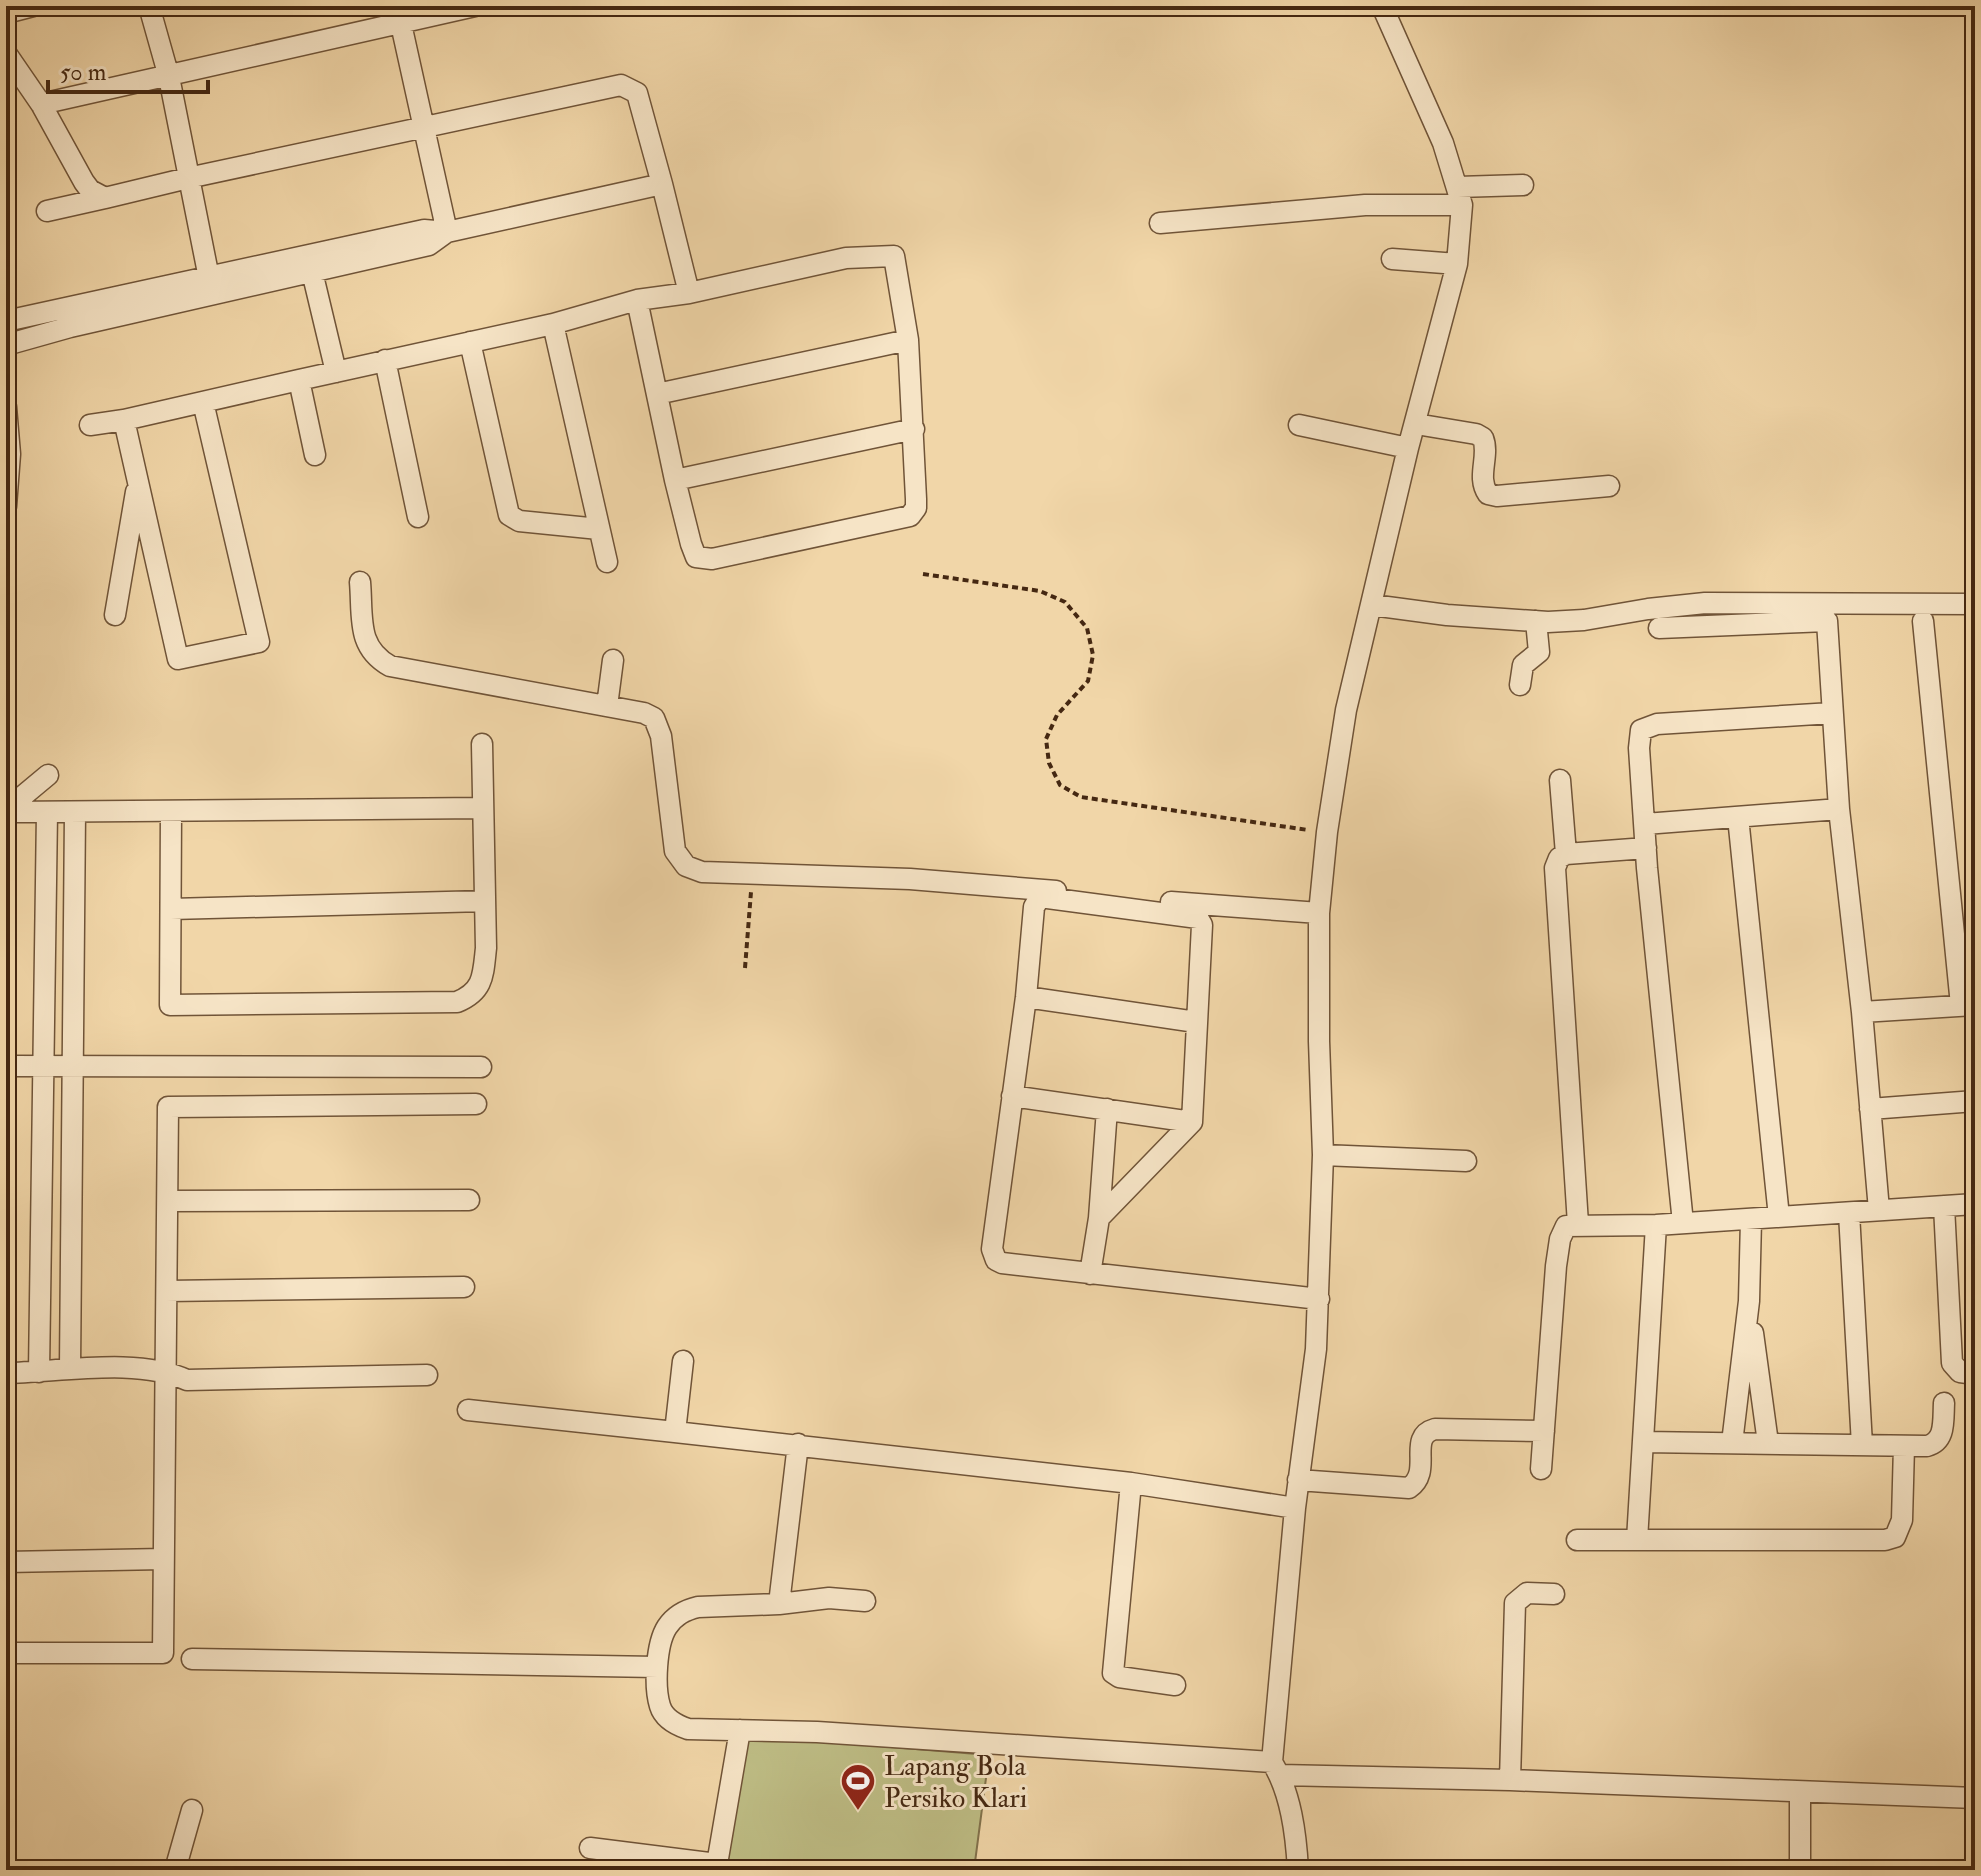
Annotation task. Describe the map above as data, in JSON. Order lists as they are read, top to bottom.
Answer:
{
  "places": {
    "sports": ["Lapang Bola Persiko Klari"]
  },
  "scale_bar": "50 m"
}
